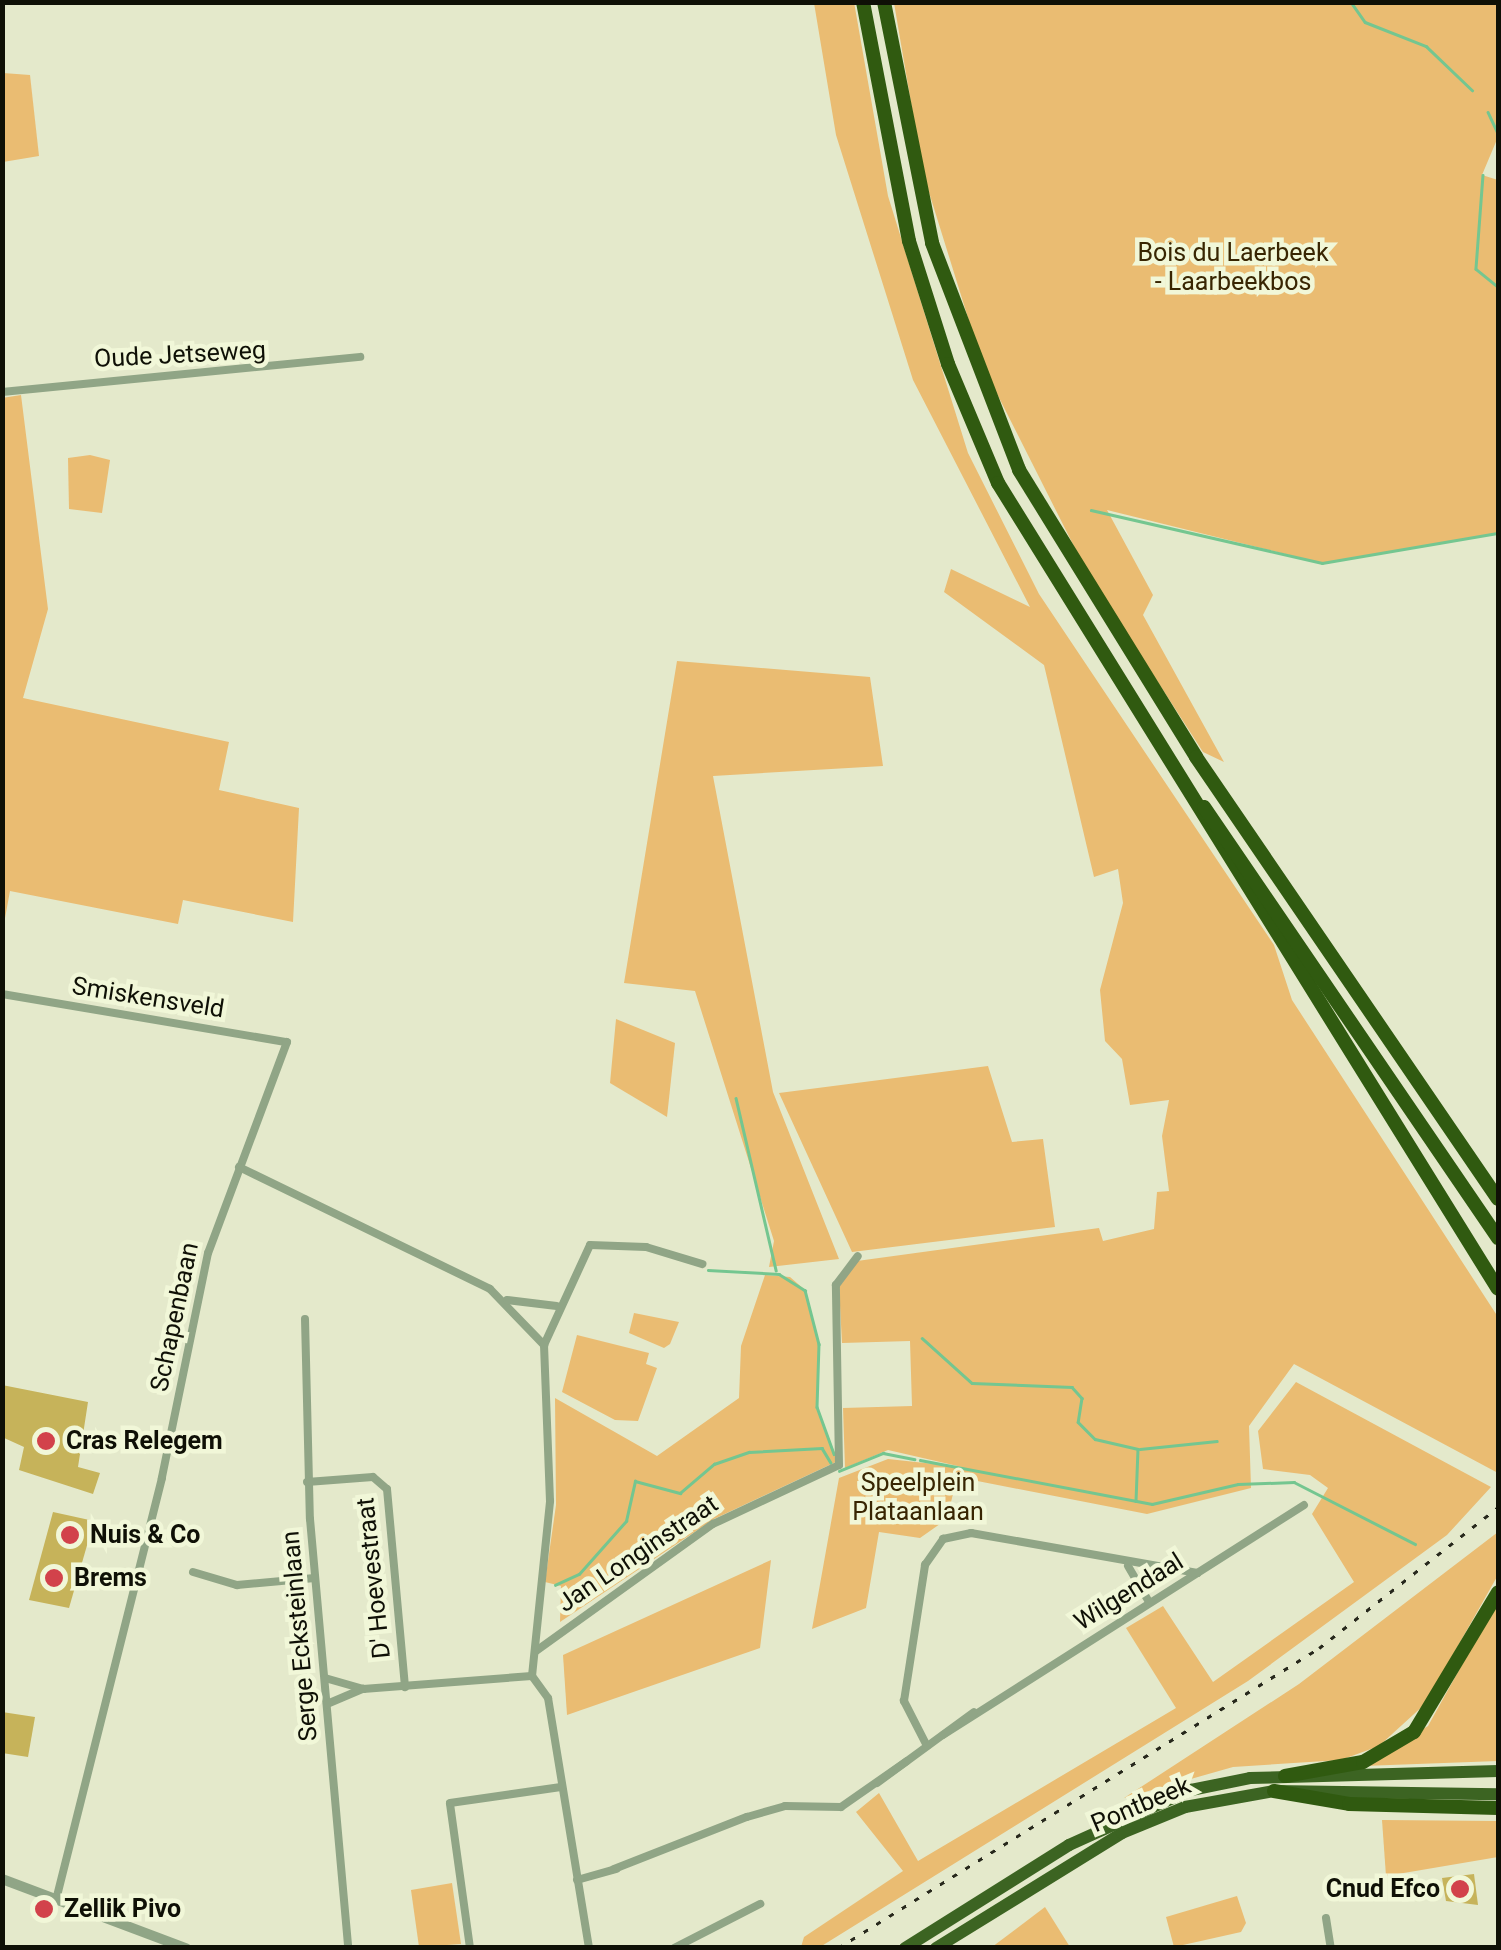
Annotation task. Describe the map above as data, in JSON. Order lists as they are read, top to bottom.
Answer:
{
  "streets": {
    "highway": ["Pontbeek"],
    "street": [
      "Oude Jetseweg",
      "Smiskensveld",
      "Schapenbaan",
      "Jan Longinstraat",
      "D' Hoevestraat",
      "Wilgendaal",
      "Serge Ecksteinlaan"
    ]
  },
  "crossings": [
    ["Smiskensveld", "Schapenbaan"],
    ["D' Hoevestraat", "Serge Ecksteinlaan"]
  ],
  "parks": ["Bois du Laerbeek - Laarbeekbos", "Speelplein Plataanlaan"],
  "places": [
    "Cras Relegem",
    "Nuis & Co",
    "Brems",
    "Cnud Efco",
    "Zellik Pivo"
  ]
}
